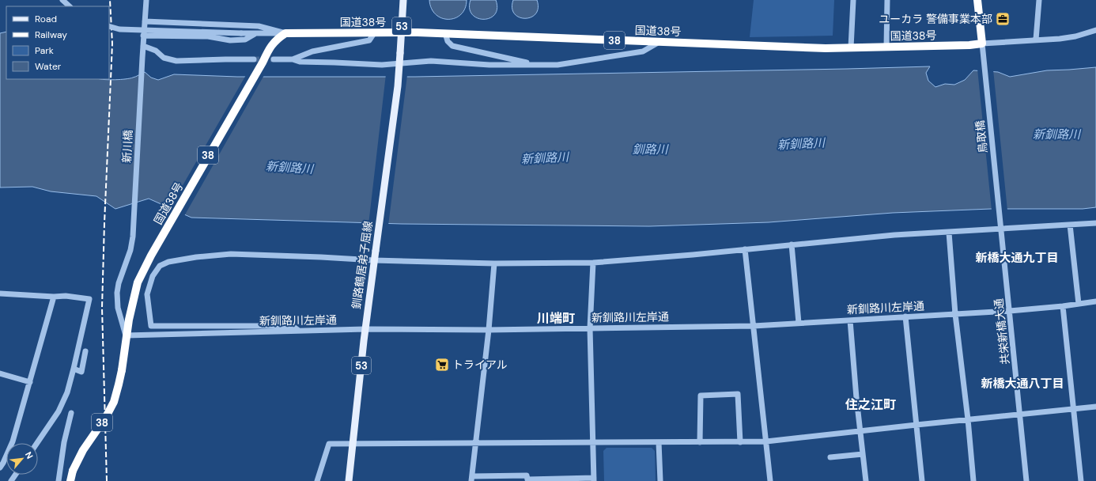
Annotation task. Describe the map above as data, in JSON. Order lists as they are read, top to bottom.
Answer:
{
  "streets": {
    "highway": ["国道38号", "38"],
    "main road": ["53", "釧路鶴居弟子屈線"],
    "street": [
      "鳥取橋",
      "新川橋",
      "新釧路川左岸通",
      "共栄新橋大通"
    ]
  },
  "crossings": [
    ["国道38号", "53"],
    ["国道38号", "鳥取橋"],
    ["国道38号", "新川橋"],
    ["国道38号", "釧路鶴居弟子屈線"],
    ["国道38号", "新釧路川左岸通"],
    ["53", "釧路鶴居弟子屈線"],
    ["鳥取橋", "共栄新橋大通"],
    ["新川橋", "新釧路川左岸通"],
    ["釧路鶴居弟子屈線", "新釧路川左岸通"],
    ["新釧路川左岸通", "共栄新橋大通"]
  ],
  "districts": [
    "新橋大通九丁目",
    "川端町",
    "新橋大通八丁目",
    "住之江町"
  ],
  "water": ["新釧路川", "釧路川"],
  "places": {
    "office": ["ユーカラ 警備事業本部"],
    "supermarket": ["トライアル"]
  },
  "legend": [
    "Road",
    "Railway",
    "Park",
    "Water"
  ],
  "north": "top right"
}
